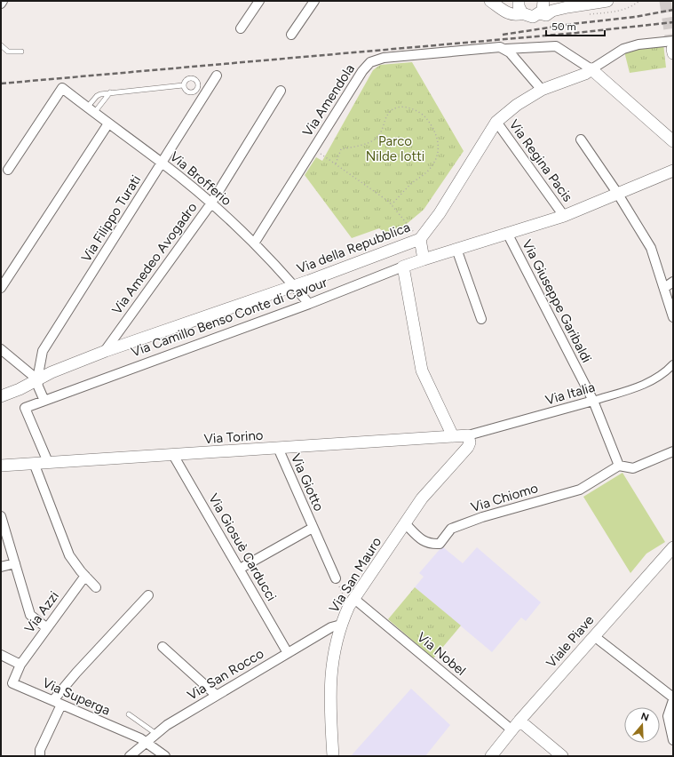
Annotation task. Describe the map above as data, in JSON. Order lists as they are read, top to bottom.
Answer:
{
  "streets": {
    "street": [
      "Via Amendola",
      "Via Regina Pacis",
      "Via Brofferio",
      "Via Filippo Turati",
      "Via della Repubblica",
      "Via Amedeo Avogadro",
      "Via Giuseppe Garibaldi",
      "Via Camillo Benso Conte di Cavour",
      "Via Italia",
      "Via Torino",
      "Via Giotto",
      "Via Chiomo",
      "Via Giosuè Carducci",
      "Via San Mauro",
      "Via Azzi",
      "Viale Piave",
      "Via Nobel",
      "Via San Rocco",
      "Via Superga"
    ]
  },
  "crossings": [
    ["Via Amendola", "Via Brofferio"],
    ["Via Regina Pacis", "Via della Repubblica"],
    ["Via Regina Pacis", "Via Camillo Benso Conte di Cavour"],
    ["Via Brofferio", "Via Filippo Turati"],
    ["Via Brofferio", "Via della Repubblica"],
    ["Via Brofferio", "Via Amedeo Avogadro"],
    ["Via Brofferio", "Via Camillo Benso Conte di Cavour"],
    ["Via Filippo Turati", "Via della Repubblica"],
    ["Via della Repubblica", "Via Amedeo Avogadro"],
    ["Via Giuseppe Garibaldi", "Via Camillo Benso Conte di Cavour"],
    ["Via Giuseppe Garibaldi", "Via Italia"],
    ["Via Camillo Benso Conte di Cavour", "Via Torino"],
    ["Via Italia", "Via Torino"],
    ["Via Italia", "Via San Mauro"],
    ["Via Torino", "Via Giotto"],
    ["Via Torino", "Via Giosuè Carducci"],
    ["Via Torino", "Via San Mauro"],
    ["Via Giotto", "Via Giosuè Carducci"],
    ["Via Chiomo", "Via San Mauro"],
    ["Via Giosuè Carducci", "Via San Rocco"],
    ["Via San Mauro", "Via Nobel"],
    ["Via San Mauro", "Via San Rocco"],
    ["Via Azzi", "Via Superga"],
    ["Viale Piave", "Via Nobel"],
    ["Via San Rocco", "Via Superga"]
  ],
  "parks": ["Parco Nilde Iotti"],
  "scale_bar": "50 m",
  "north": "top"
}
